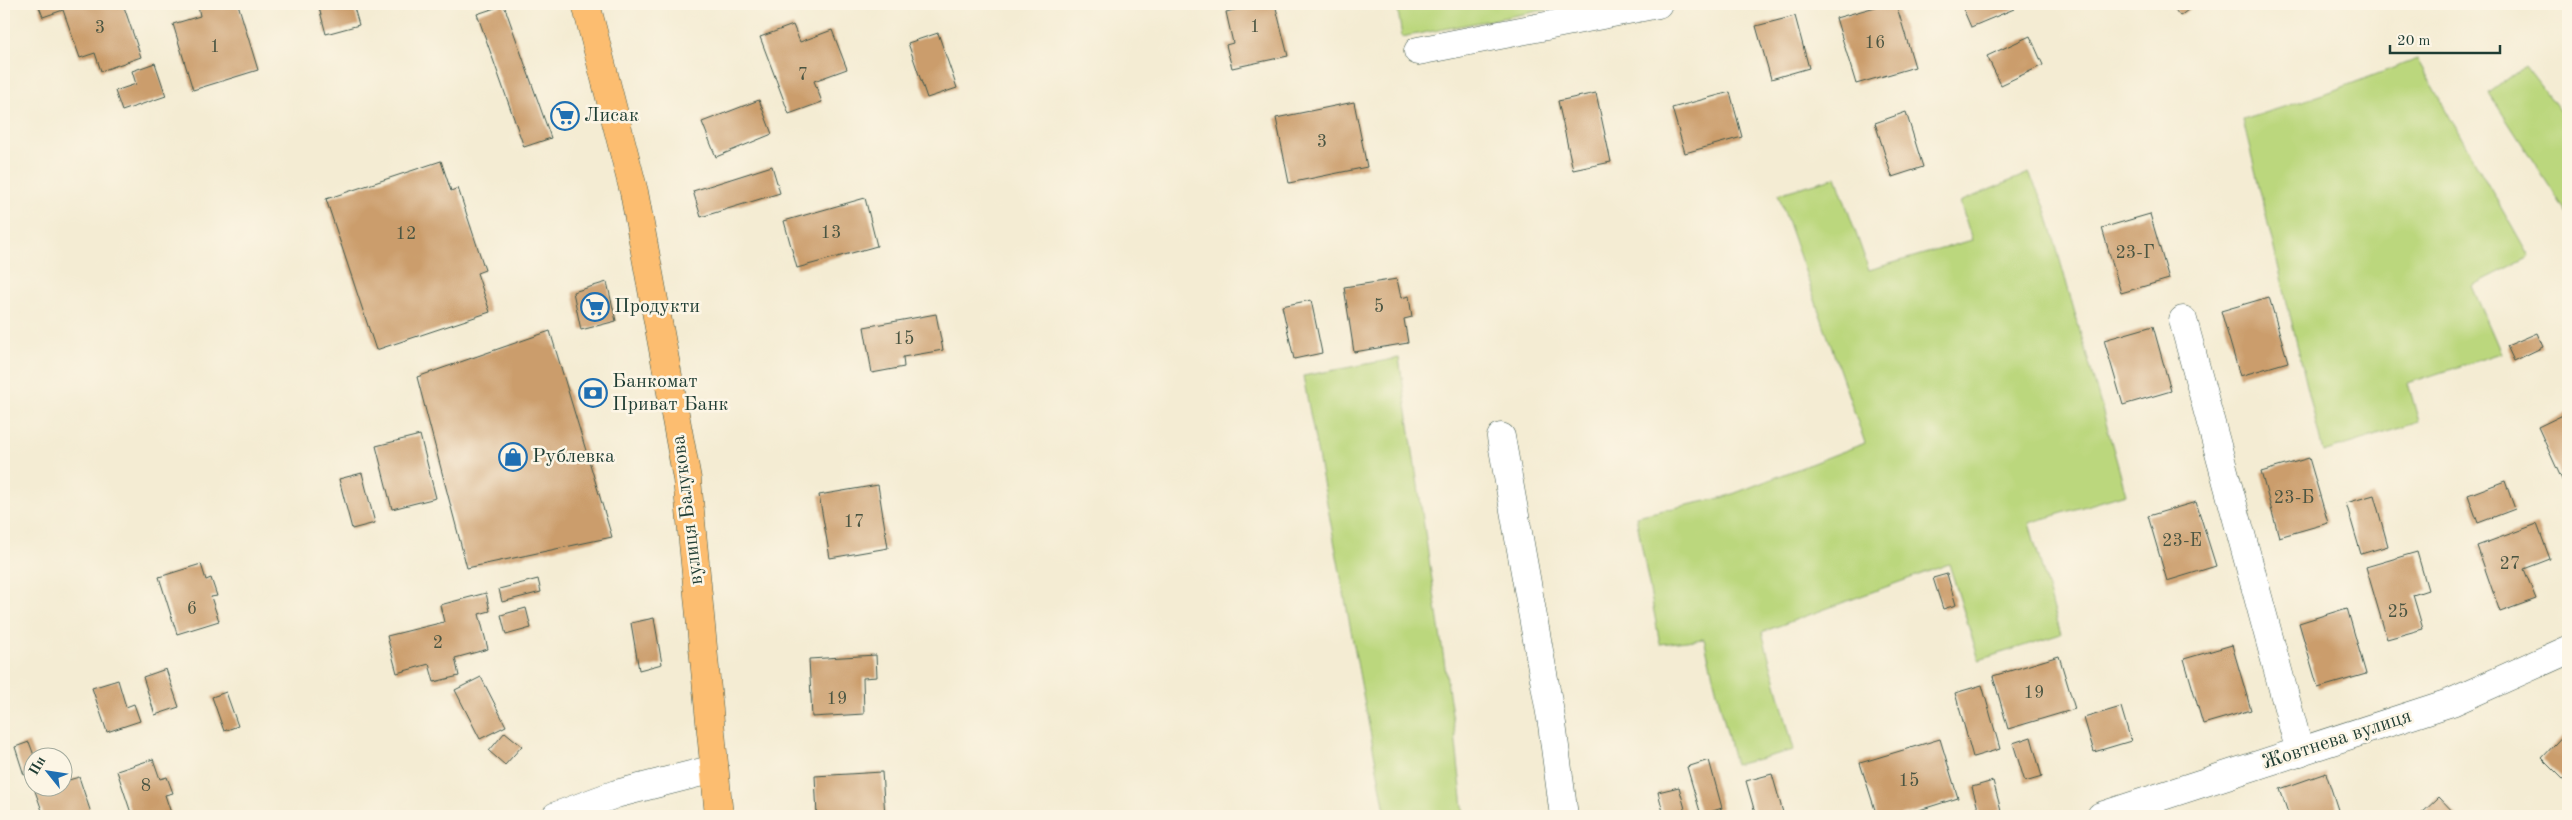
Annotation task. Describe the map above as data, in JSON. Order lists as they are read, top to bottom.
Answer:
{
  "streets": {
    "main road": ["вулиця Балукова"],
    "street": ["Жовтнева вулиця"]
  },
  "places": {
    "supermarket": ["Лисак", "Продукти"],
    "bank": ["Банкомат Приват Банк"],
    "shop": ["Рублевка"]
  },
  "house_numbers": [
    "1",
    "3",
    "16",
    "1",
    "7",
    "3",
    "13",
    "12",
    "23-Г",
    "5",
    "15",
    "23-Б",
    "17",
    "23-Е",
    "27",
    "6",
    "25",
    "2",
    "19",
    "19",
    "15",
    "8"
  ],
  "scale_bar": "20 m",
  "north": "top left"
}
